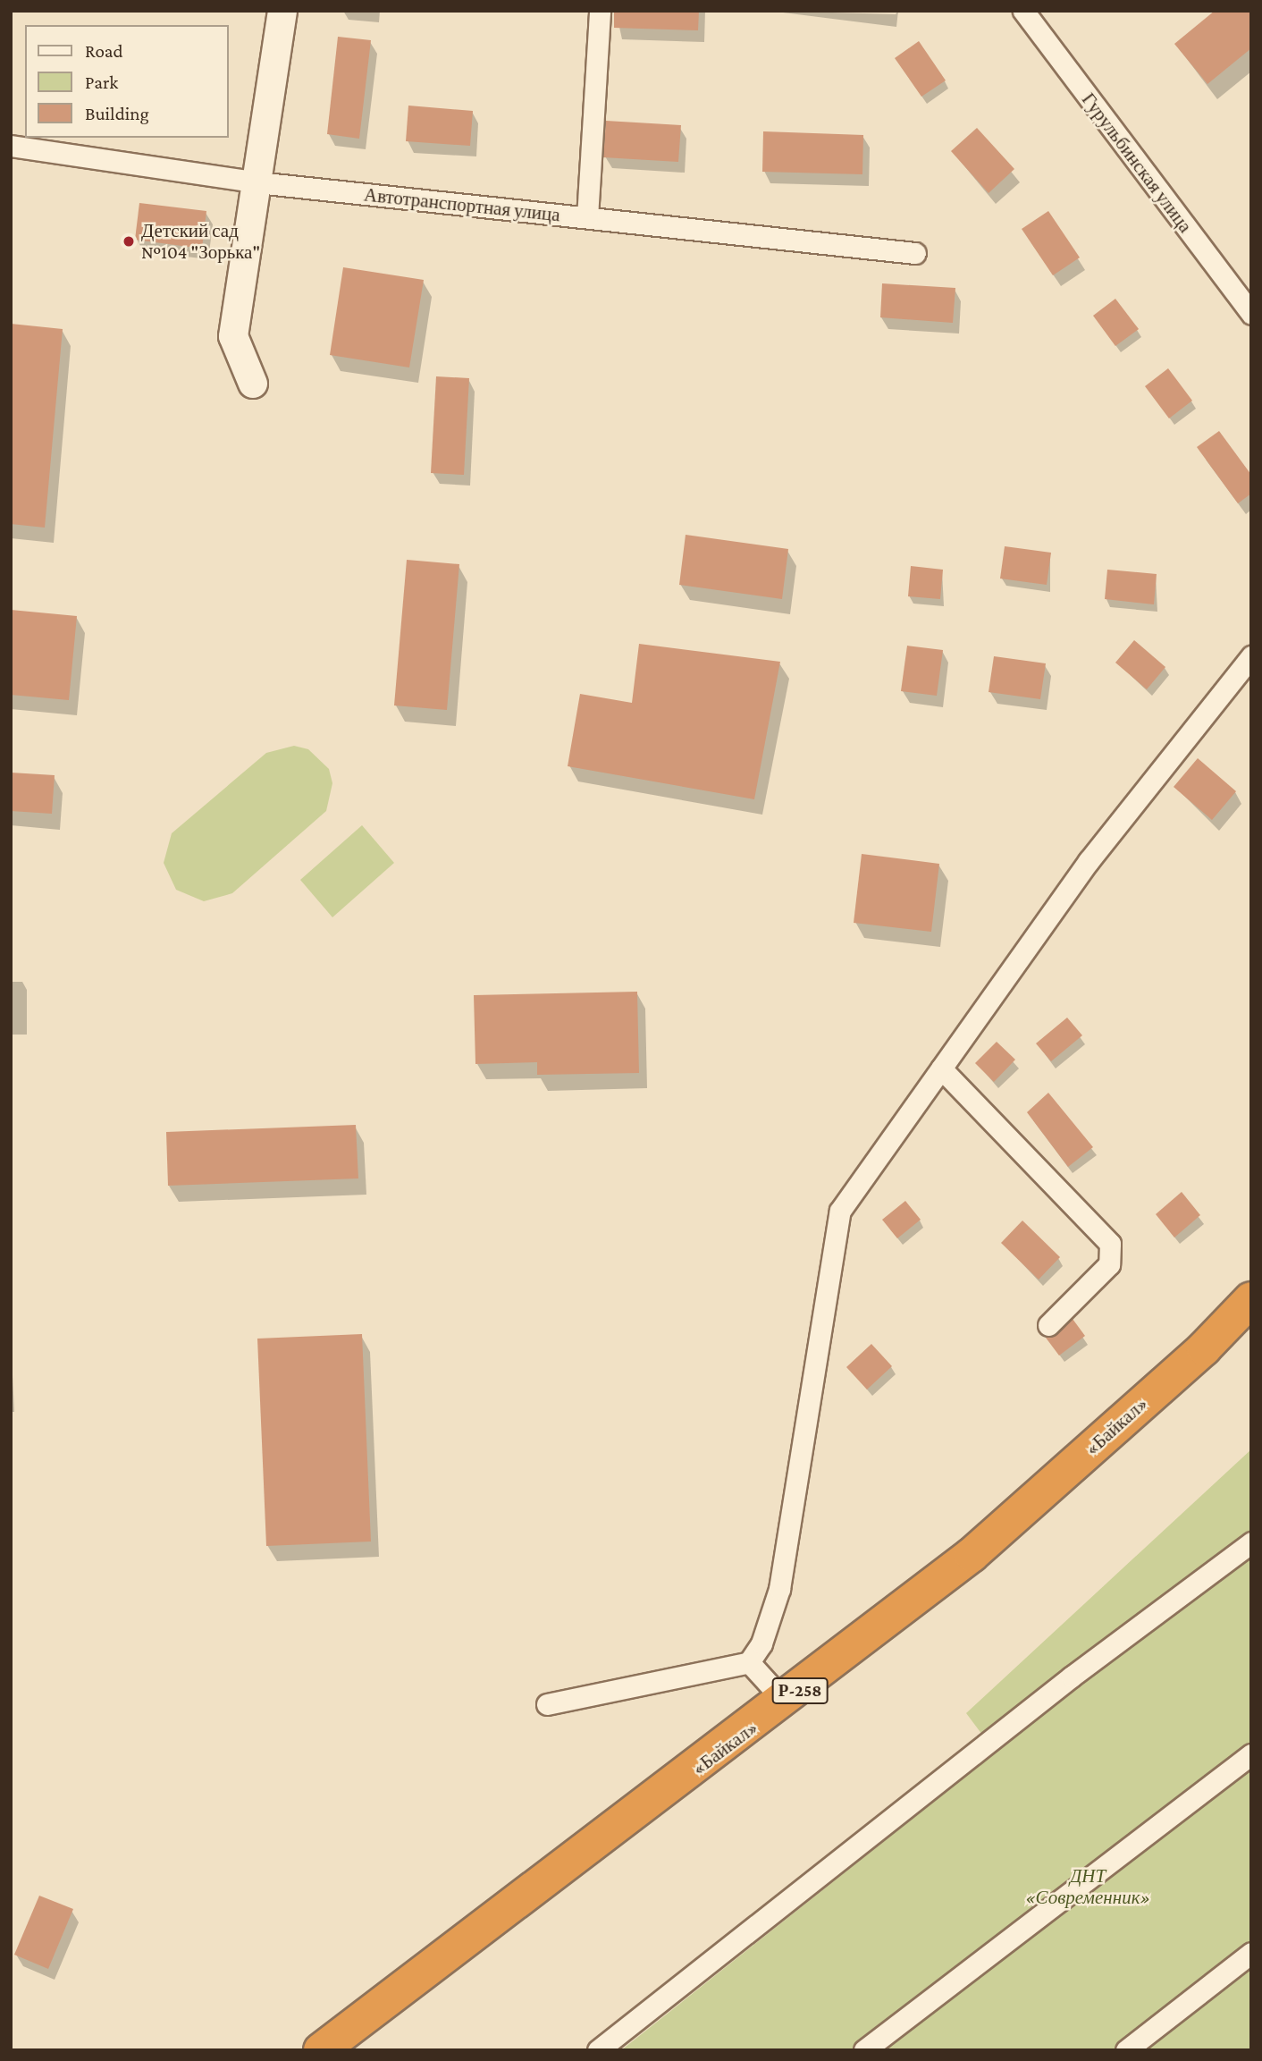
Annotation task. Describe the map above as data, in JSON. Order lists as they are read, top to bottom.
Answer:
{
  "streets": {
    "highway": ["«Байкал»", "Р-258"],
    "street": ["Гурульбинская улица", "Автотранспортная улица"]
  },
  "parks": ["ДНТ «Современник»"],
  "places": ["Детский сад №104 \"Зорька\""],
  "legend": ["Road", "Park", "Building"]
}
